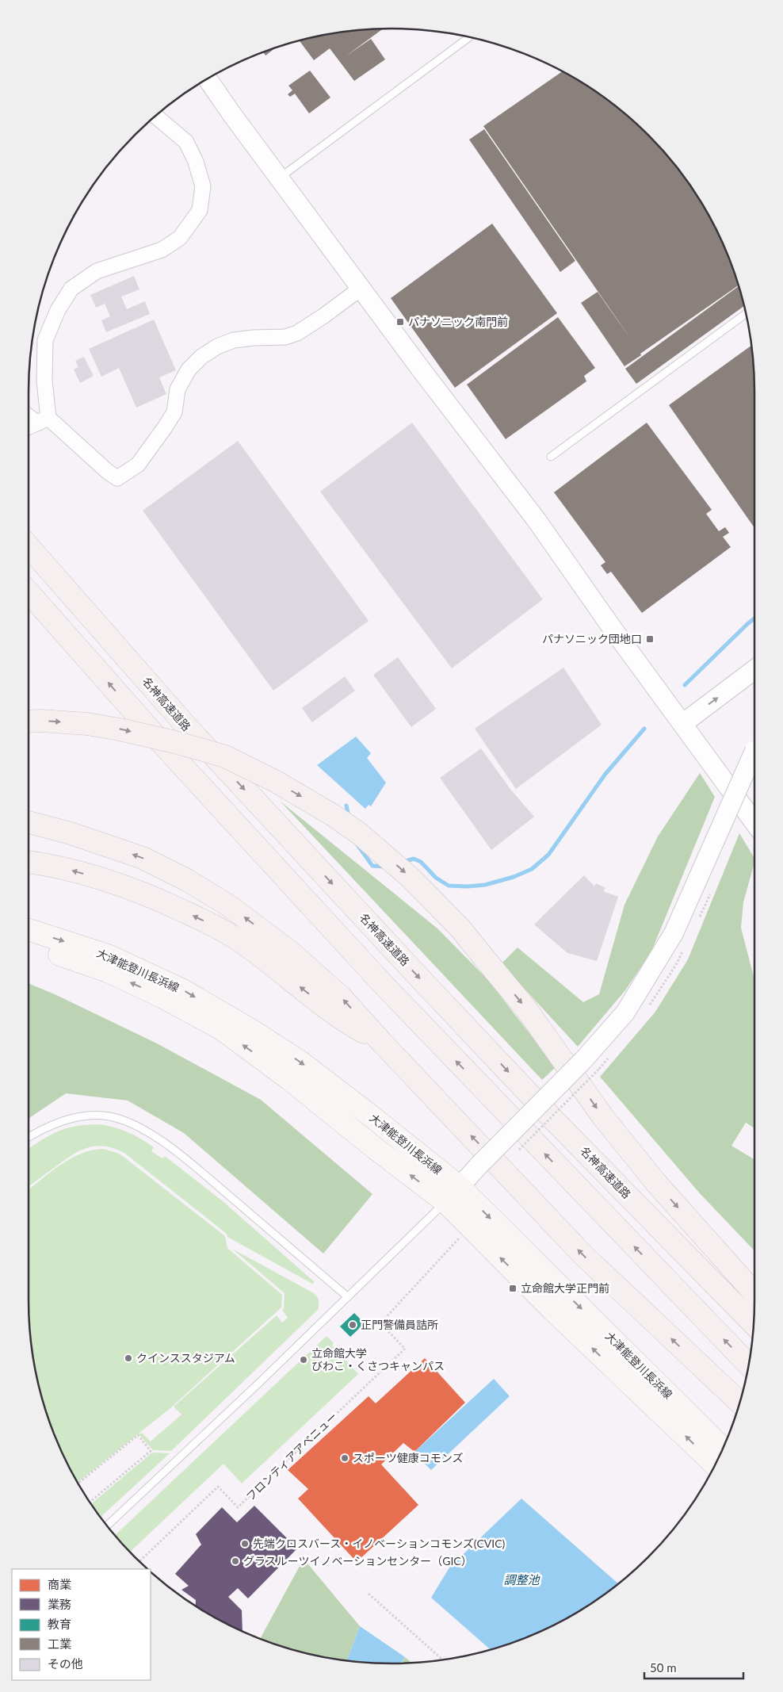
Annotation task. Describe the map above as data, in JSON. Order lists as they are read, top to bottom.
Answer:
{
  "streets": {
    "highway": ["名神高速道路"],
    "main road": ["大津能登川長浜線"],
    "path": ["フロンティアアベニュー"]
  },
  "water": ["調整池"],
  "places": {
    "transit": ["パナソニック南門前", "パナソニック団地口", "立命館大学正門前"],
    "other": [
      "正門警備員詰所",
      "クインススタジアム",
      "立命館大学 びわこ・くさつキャンパス",
      "スポーツ健康コモンズ",
      "先端クロスバース・イノベーションコモンズ(CVIC)",
      "グラスルーツイノベーションセンター（GIC）"
    ]
  },
  "legend": [
    "商業",
    "業務",
    "教育",
    "工業",
    "その他"
  ],
  "scale_bar": "50 m"
}
